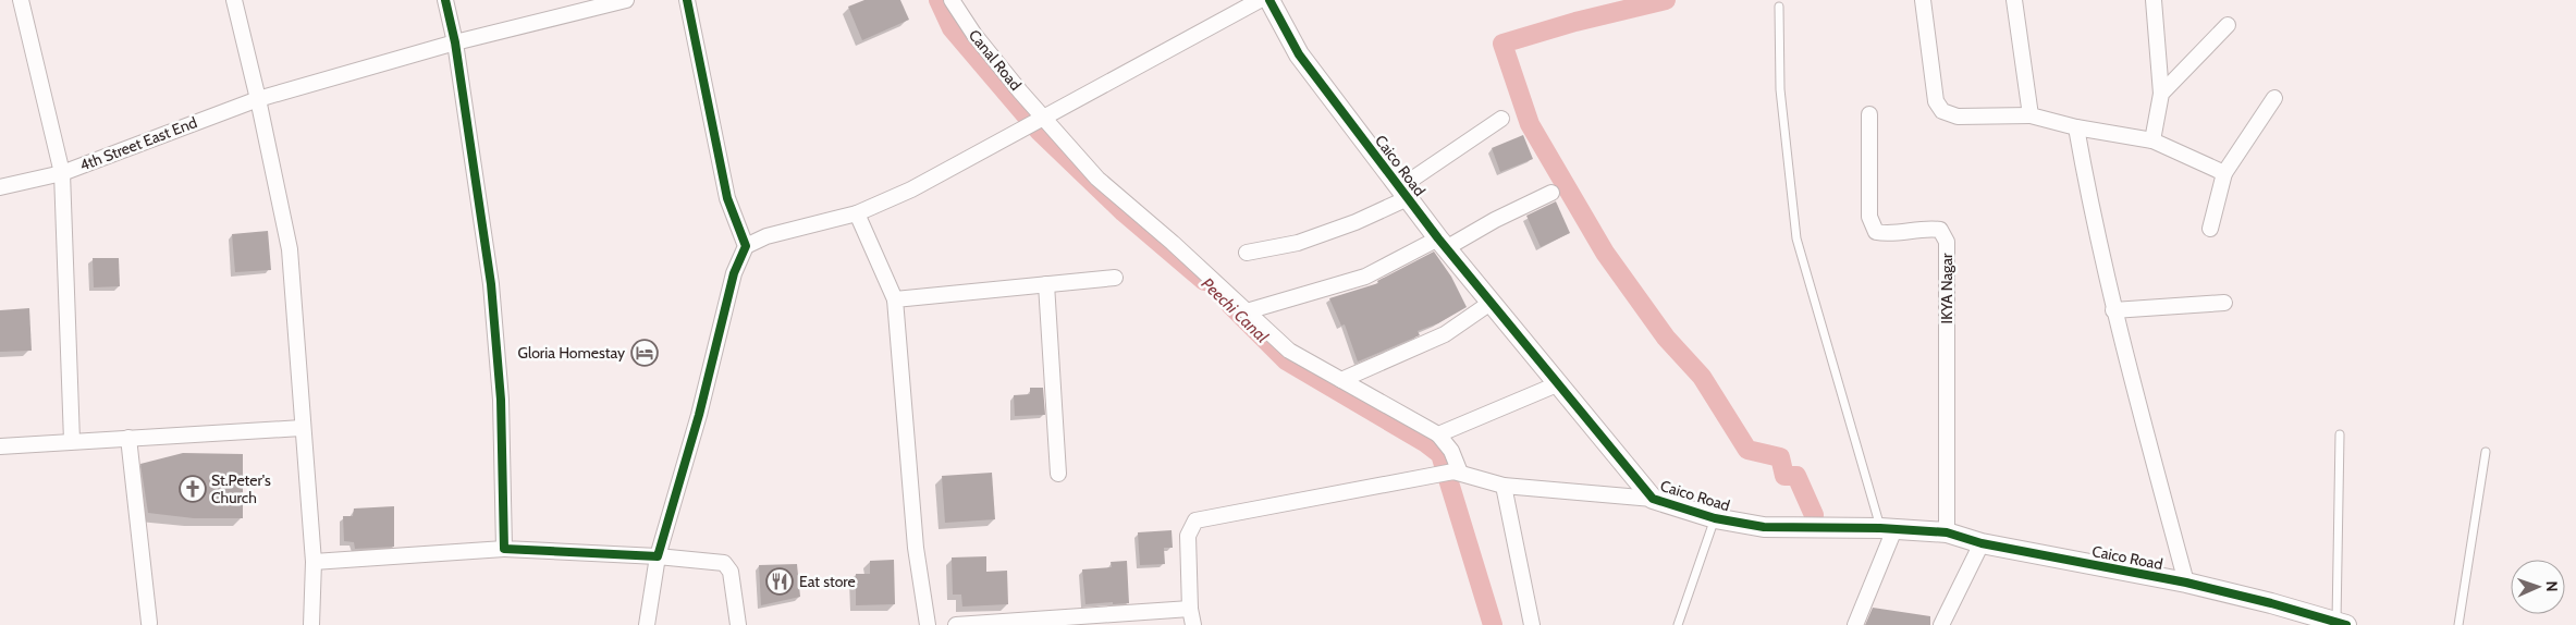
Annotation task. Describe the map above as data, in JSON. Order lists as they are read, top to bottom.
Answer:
{
  "streets": {
    "street": [
      "Canal Road",
      "4th Street East End",
      "Caico Road",
      "IKYA Nagar"
    ]
  },
  "crossings": [
    ["Caico Road", "IKYA Nagar"]
  ],
  "water": ["Peechi Canal"],
  "places": {
    "hotel": ["Gloria Homestay"],
    "church": ["St.Peter's Church"],
    "restaurant": ["Eat store"]
  },
  "north": "right"
}
